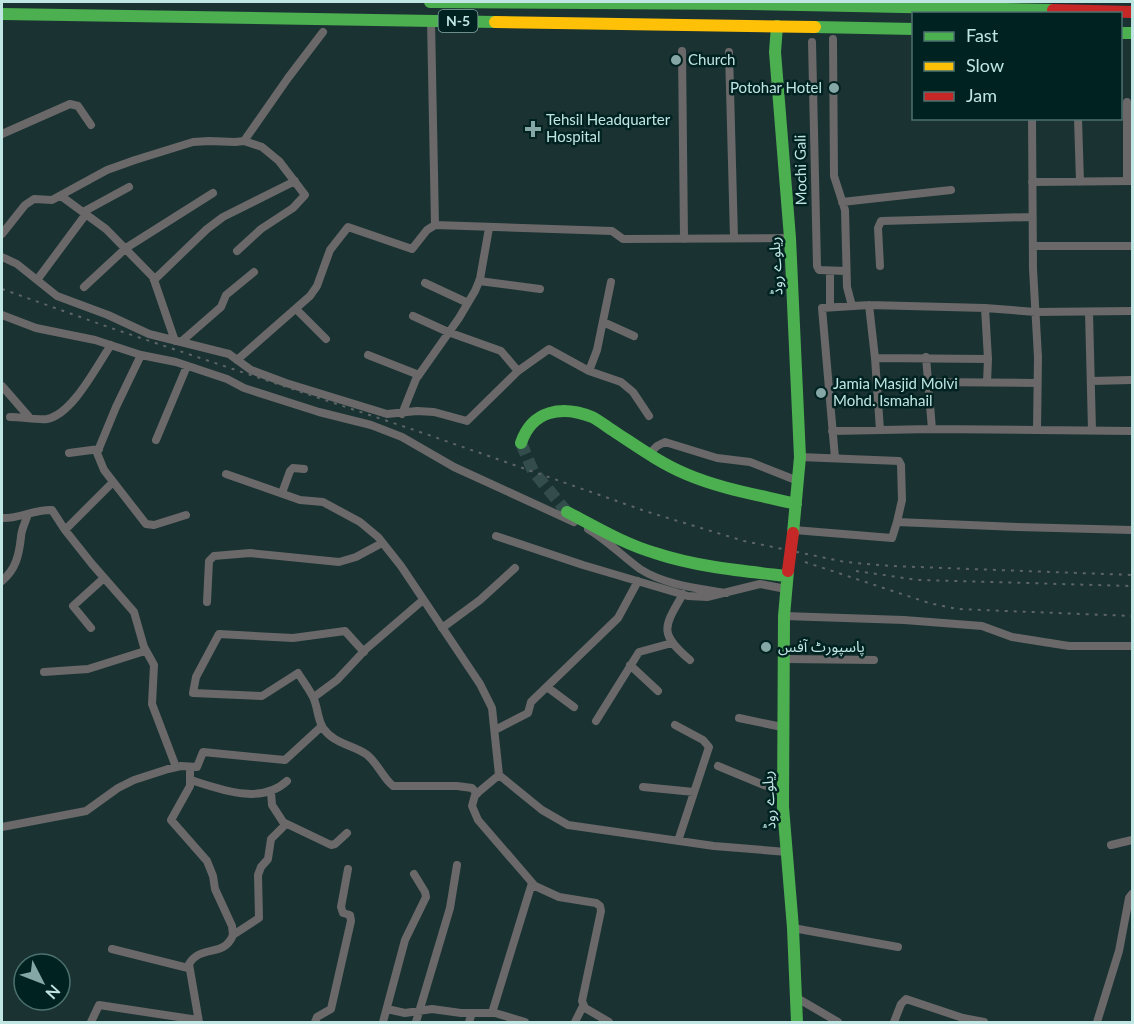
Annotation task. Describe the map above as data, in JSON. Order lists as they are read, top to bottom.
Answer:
{
  "streets": {
    "main road": ["N-5", "ریلوے روڈ"],
    "street": ["Mochi Gali"]
  },
  "crossings": [
    ["N-5", "ریلوے روڈ"]
  ],
  "places": {
    "other": [
      "Church",
      "Potohar Hotel",
      "Jamia Masjid Molvi Mohd. Ismahail",
      "پاسپورٹ آفس"
    ],
    "health": ["Tehsil Headquarter Hospital"]
  },
  "legend": ["Fast", "Slow", "Jam"],
  "north": "bottom right"
}
